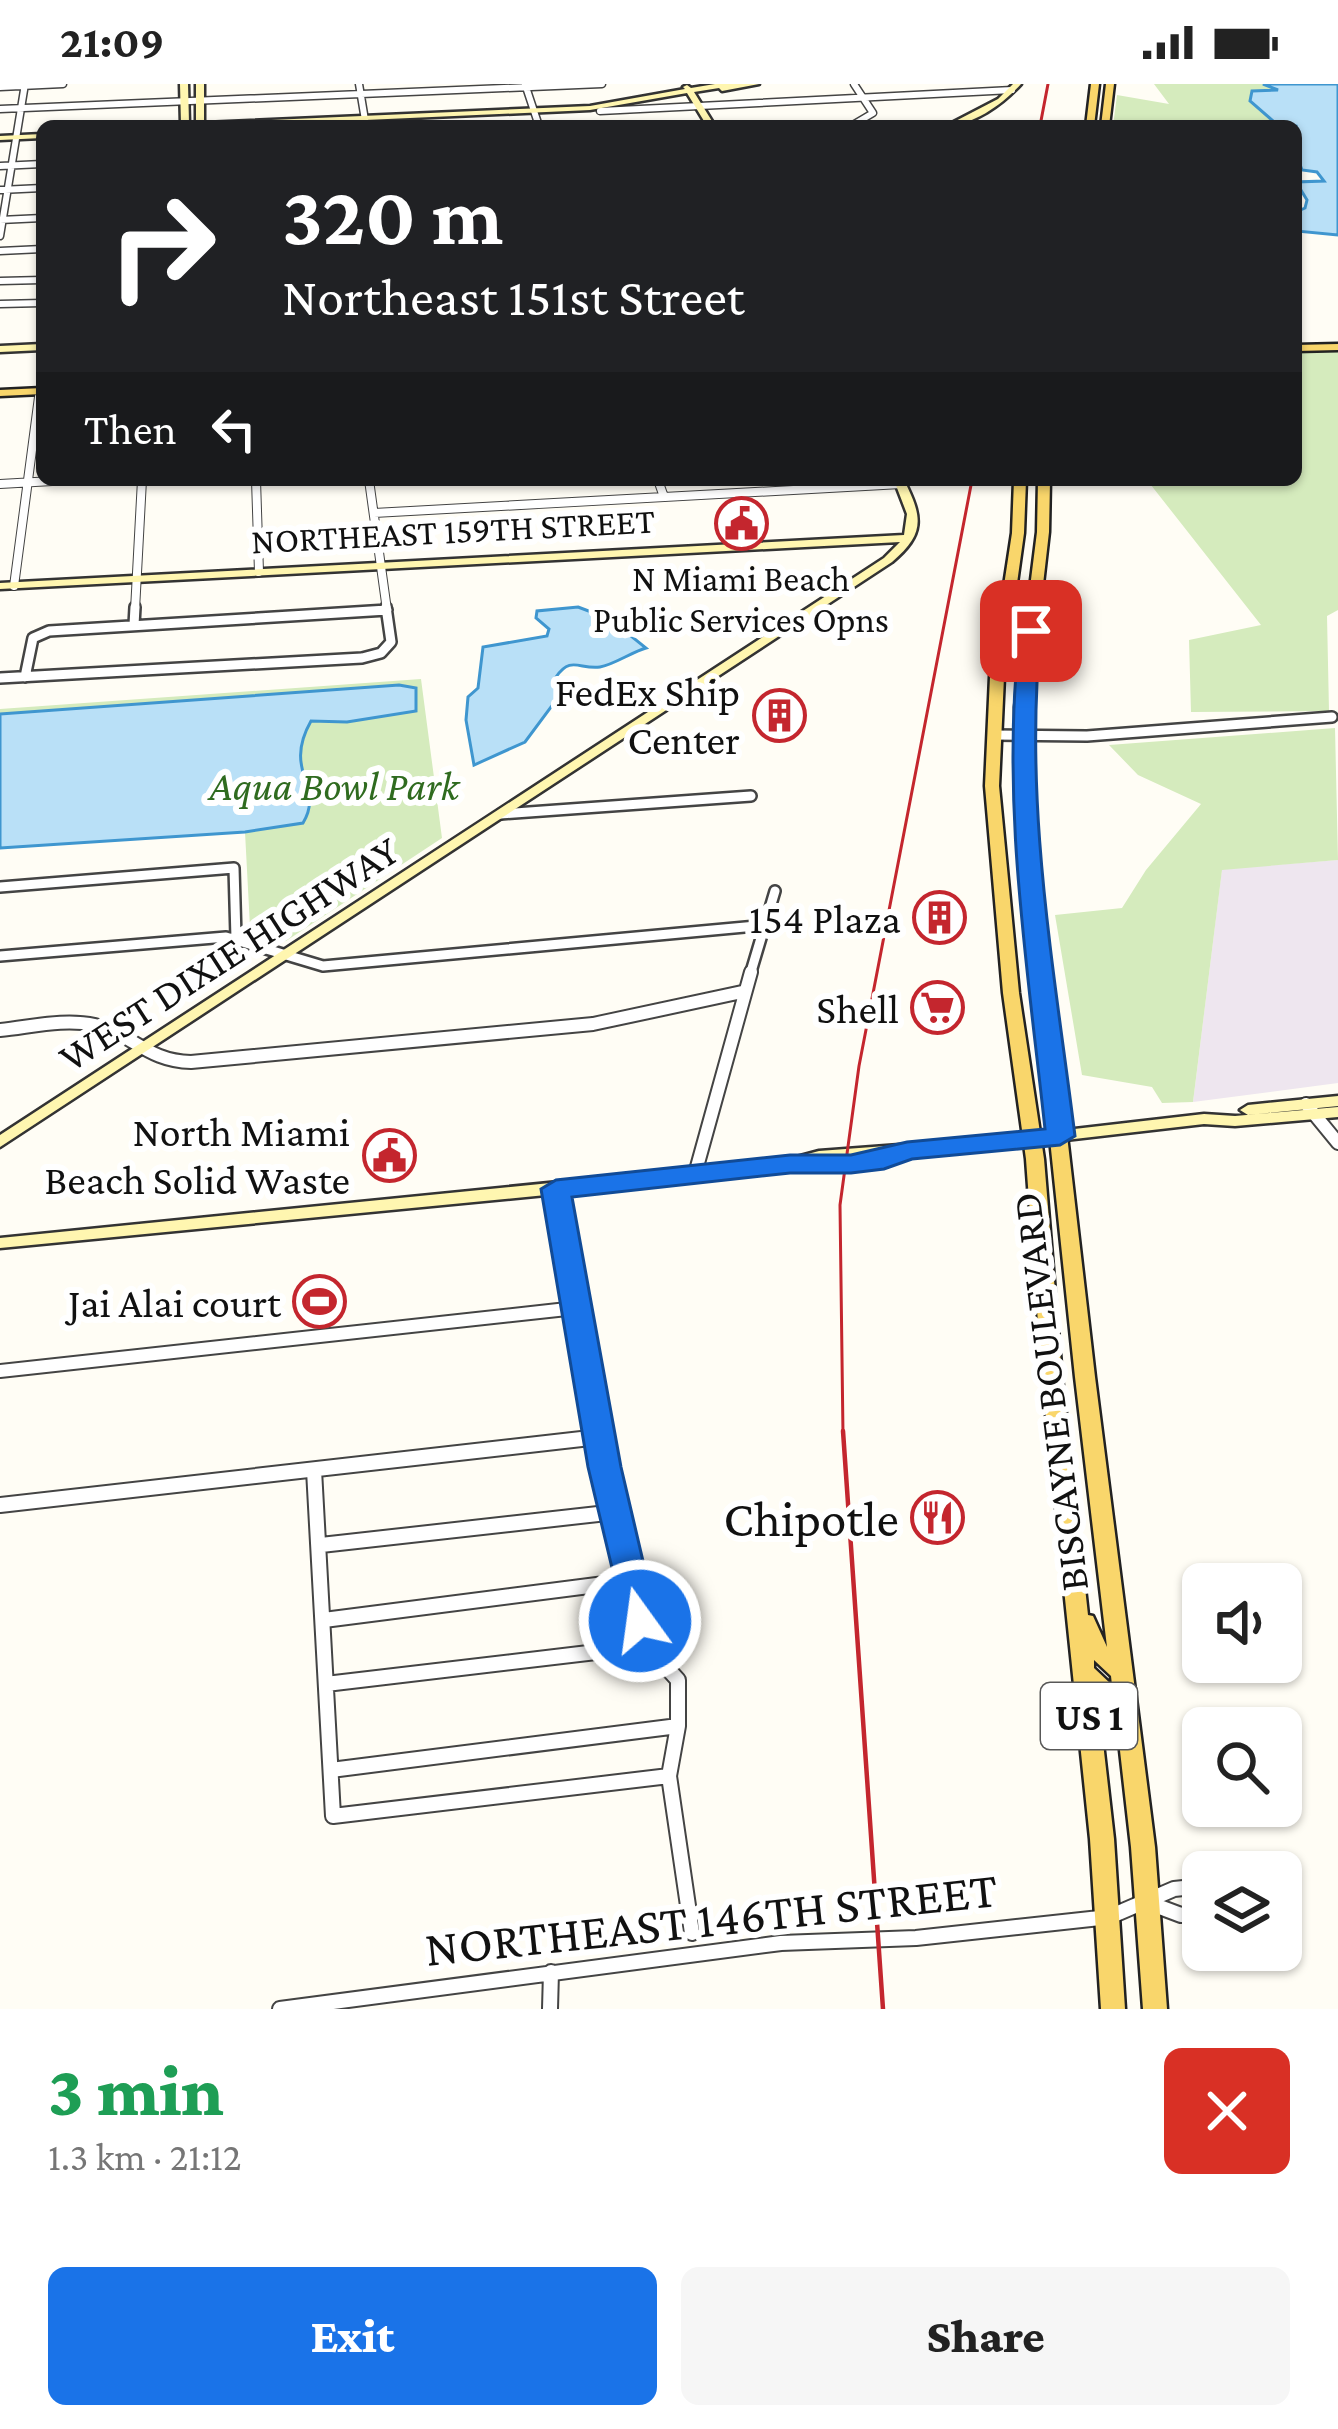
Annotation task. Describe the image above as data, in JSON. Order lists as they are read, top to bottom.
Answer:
{
  "streets": {
    "main road": ["BISCAYNE BOULEVARD", "US 1"],
    "street": ["NORTHEAST 159TH STREET", "WEST DIXIE HIGHWAY", "NORTHEAST 146TH STREET"]
  },
  "crossings": [
    ["NORTHEAST 159TH STREET", "WEST DIXIE HIGHWAY"],
    ["BISCAYNE BOULEVARD", "NORTHEAST 146TH STREET"]
  ],
  "parks": ["Aqua Bowl Park"],
  "places": {
    "public building": ["N Miami Beach Public Services Opns", "North Miami Beach Solid Waste"],
    "building": ["FedEx Ship Center", "154 Plaza"],
    "supermarket": ["Shell"],
    "sports": ["Jai Alai court"],
    "restaurant": ["Chipotle"]
  },
  "page": {
    "status": "21:09",
    "turn": ["320 m", "Northeast 151st Street"],
    "then": "Then",
    "heading": ["3 min", "1.3 km · 21:12"],
    "buttons": ["Exit", "Share"]
  }
}
